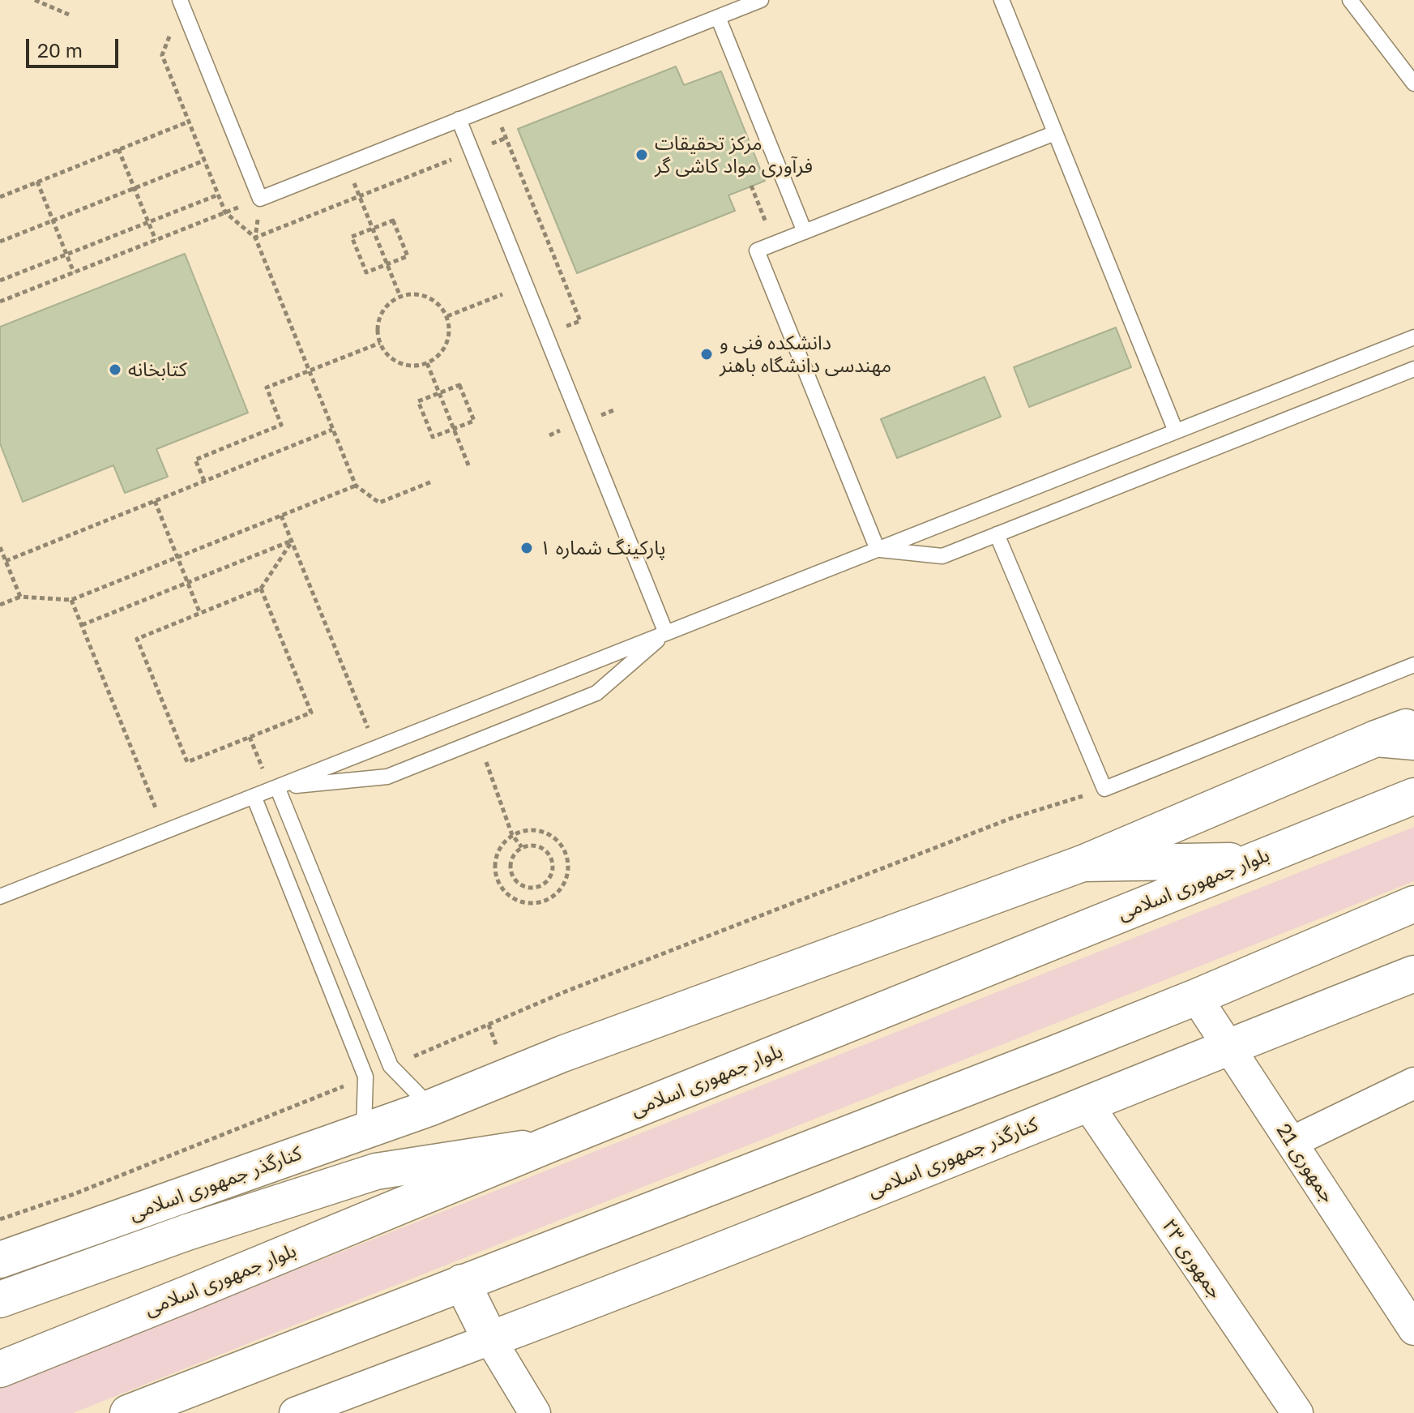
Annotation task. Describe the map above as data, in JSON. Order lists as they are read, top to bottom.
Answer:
{
  "streets": {
    "main road": ["بلوار جمهوری اسلامی", "کنارگذر جمهوری اسلامی"],
    "street": ["جمهوری 21", "۲۳ جمهوری"]
  },
  "crossings": [
    ["کنارگذر جمهوری اسلامی", "جمهوری 21"],
    ["کنارگذر جمهوری اسلامی", "۲۳ جمهوری"]
  ],
  "places": [
    "مرکز تحقیقات فرآوری مواد کاشی گر",
    "دانشکده فنی و مهندسی دانشگاه باهنر",
    "کتابخانه",
    "پارکینگ شماره ۱"
  ],
  "scale_bar": "20 m"
}
